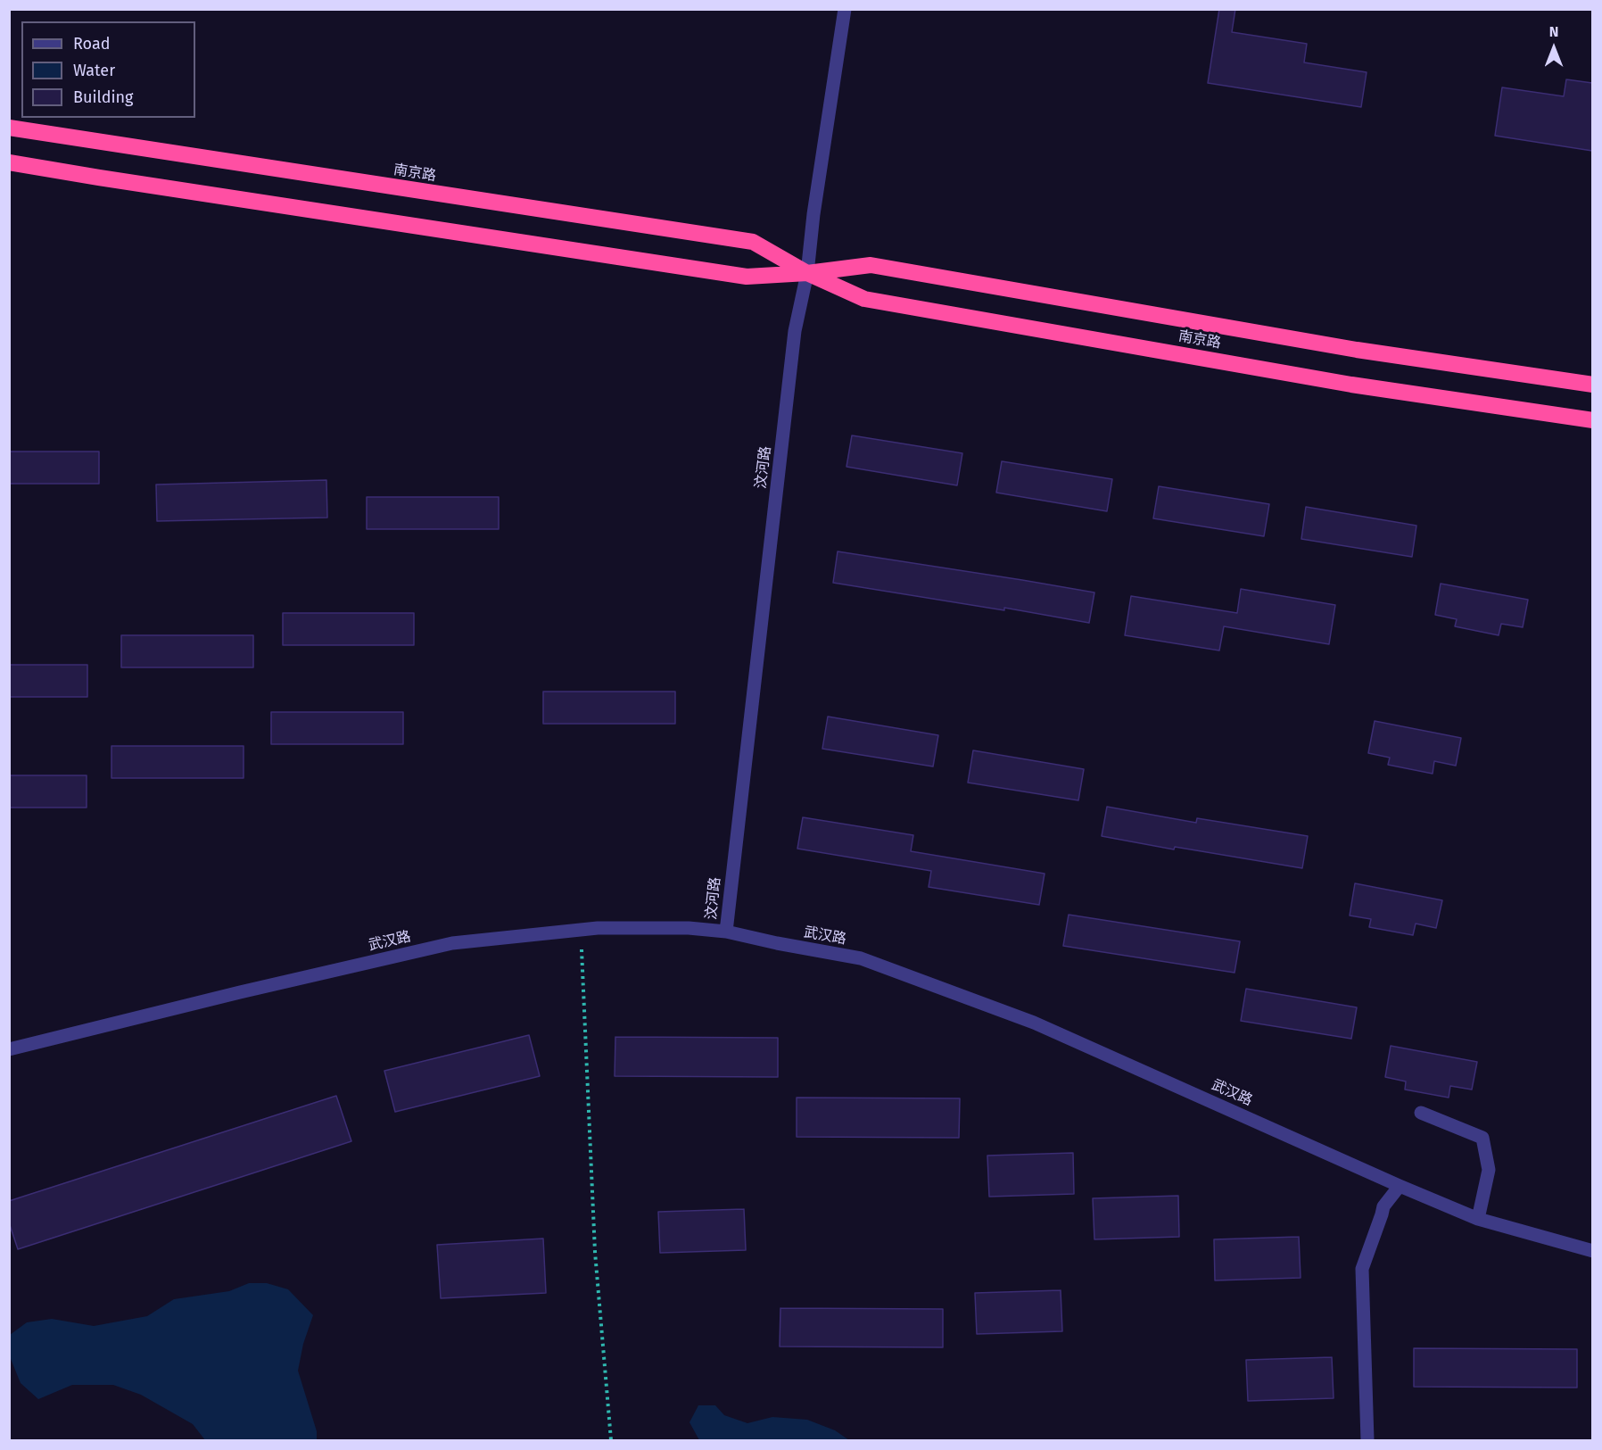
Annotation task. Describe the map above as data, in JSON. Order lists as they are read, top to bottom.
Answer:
{
  "streets": {
    "highway": ["南京路"],
    "street": ["汶河路", "武汉路"]
  },
  "crossings": [
    ["南京路", "汶河路"],
    ["汶河路", "武汉路"]
  ],
  "legend": ["Road", "Water", "Building"],
  "north": "top"
}
